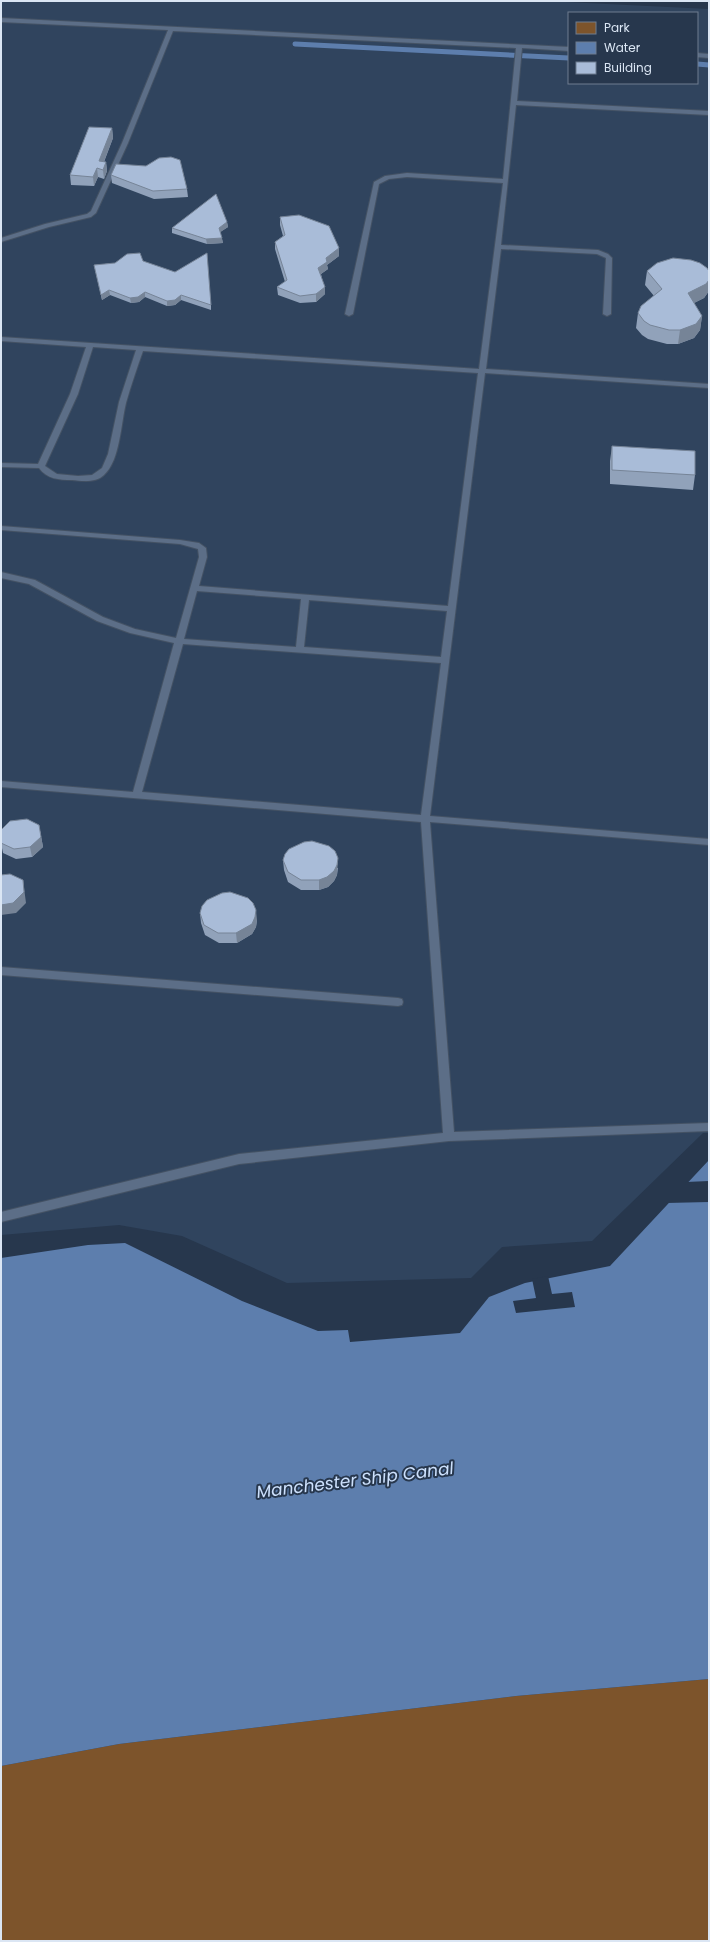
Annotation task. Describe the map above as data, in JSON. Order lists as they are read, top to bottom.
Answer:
{
  "water": ["Manchester Ship Canal"],
  "legend": ["Park", "Water", "Building"]
}
